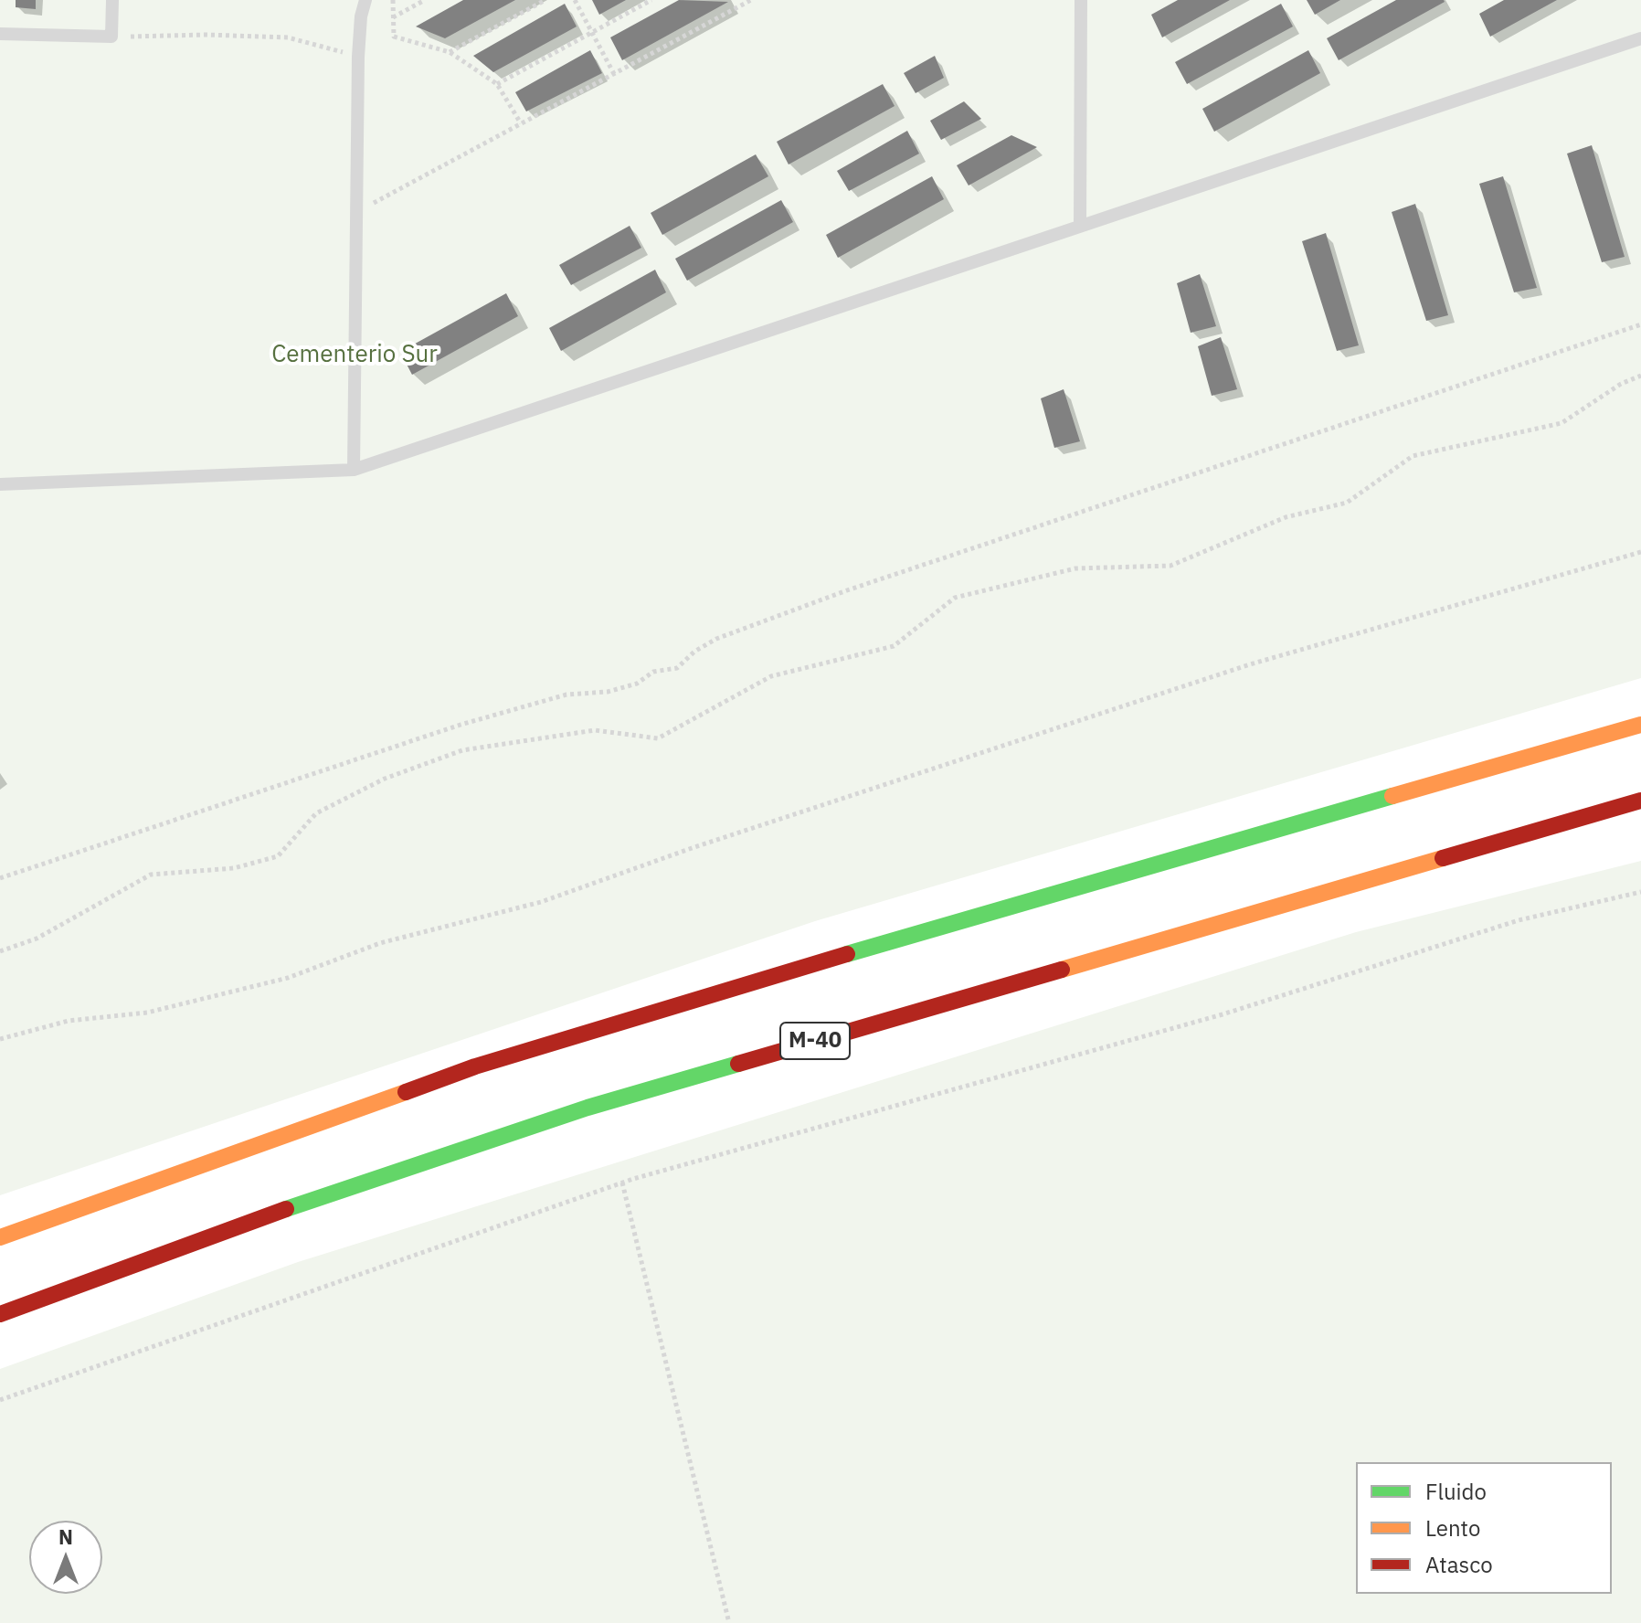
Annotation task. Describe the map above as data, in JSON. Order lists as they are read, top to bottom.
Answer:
{
  "streets": {
    "highway": ["M-40"]
  },
  "parks": ["Cementerio Sur"],
  "legend": ["Fluido", "Lento", "Atasco"],
  "north": "top"
}
